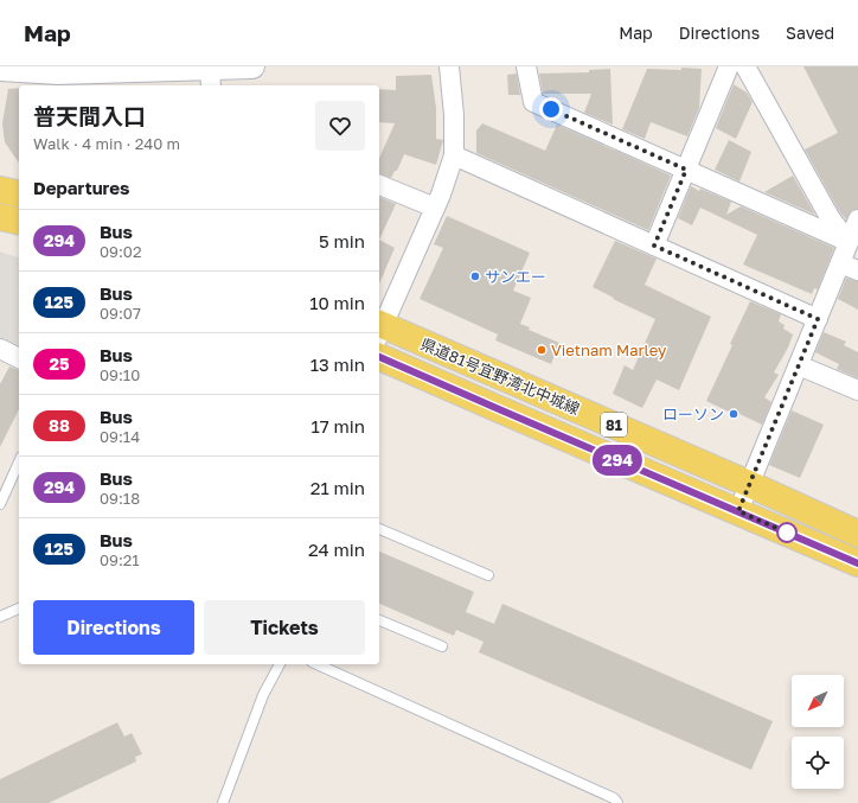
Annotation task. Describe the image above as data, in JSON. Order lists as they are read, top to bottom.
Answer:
{
  "streets": {
    "main road": ["県道81号宜野湾北中城線", "81"]
  },
  "places": ["サンエー", "Vietnam Marley", "ローソン"],
  "lines": ["bus line 294"],
  "north": "bottom left",
  "page": {
    "header": "Map",
    "nav": ["Map", "Directions", "Saved"],
    "on_map": "294",
    "heading": [
      ["普天間入口", "Walk · 4 min · 240 m"],
      "Departures"
    ],
    "list": [
      {
        "mark": "294",
        "name": "Bus",
        "note": "09:02",
        "value": "5 min"
      },
      {
        "mark": "125",
        "name": "Bus",
        "note": "09:07",
        "value": "10 min"
      },
      {
        "mark": "25",
        "name": "Bus",
        "note": "09:10",
        "value": "13 min"
      },
      {
        "mark": "88",
        "name": "Bus",
        "note": "09:14",
        "value": "17 min"
      },
      {
        "mark": "294",
        "name": "Bus",
        "note": "09:18",
        "value": "21 min"
      },
      {
        "mark": "125",
        "name": "Bus",
        "note": "09:21",
        "value": "24 min"
      }
    ],
    "buttons": ["Directions", "Tickets"]
  }
}
